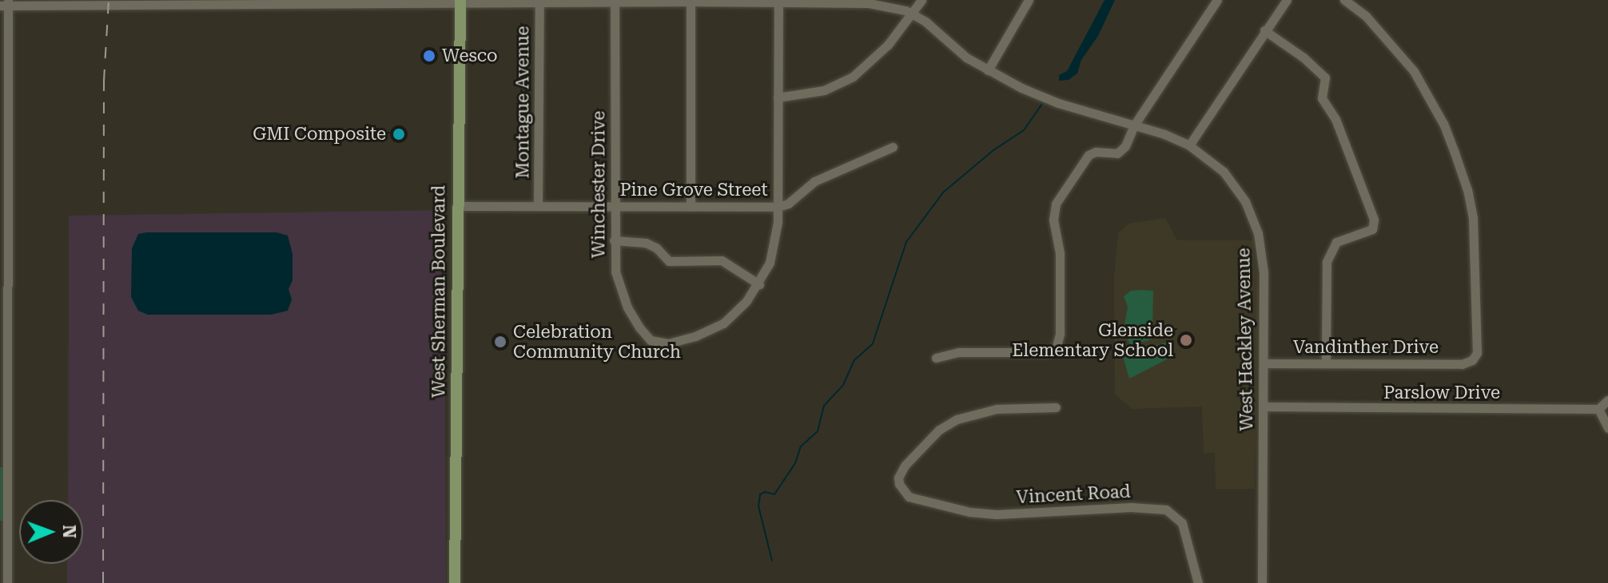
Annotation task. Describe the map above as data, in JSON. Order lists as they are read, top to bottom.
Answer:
{
  "streets": {
    "main road": ["West Sherman Boulevard"],
    "street": [
      "Montague Avenue",
      "Winchester Drive",
      "Pine Grove Street",
      "West Hackley Avenue",
      "Vandinther Drive",
      "Parslow Drive",
      "Vincent Road"
    ]
  },
  "crossings": [
    ["Montague Avenue", "Pine Grove Street"],
    ["Montague Avenue", "West Hackley Avenue"],
    ["Winchester Drive", "Pine Grove Street"],
    ["Winchester Drive", "West Hackley Avenue"],
    ["Pine Grove Street", "West Sherman Boulevard"],
    ["West Sherman Boulevard", "West Hackley Avenue"],
    ["West Hackley Avenue", "Vandinther Drive"],
    ["West Hackley Avenue", "Parslow Drive"]
  ],
  "places": [
    "Wesco",
    "GMI Composite",
    "Glenside Elementary School",
    "Celebration Community Church"
  ],
  "north": "right"
}
